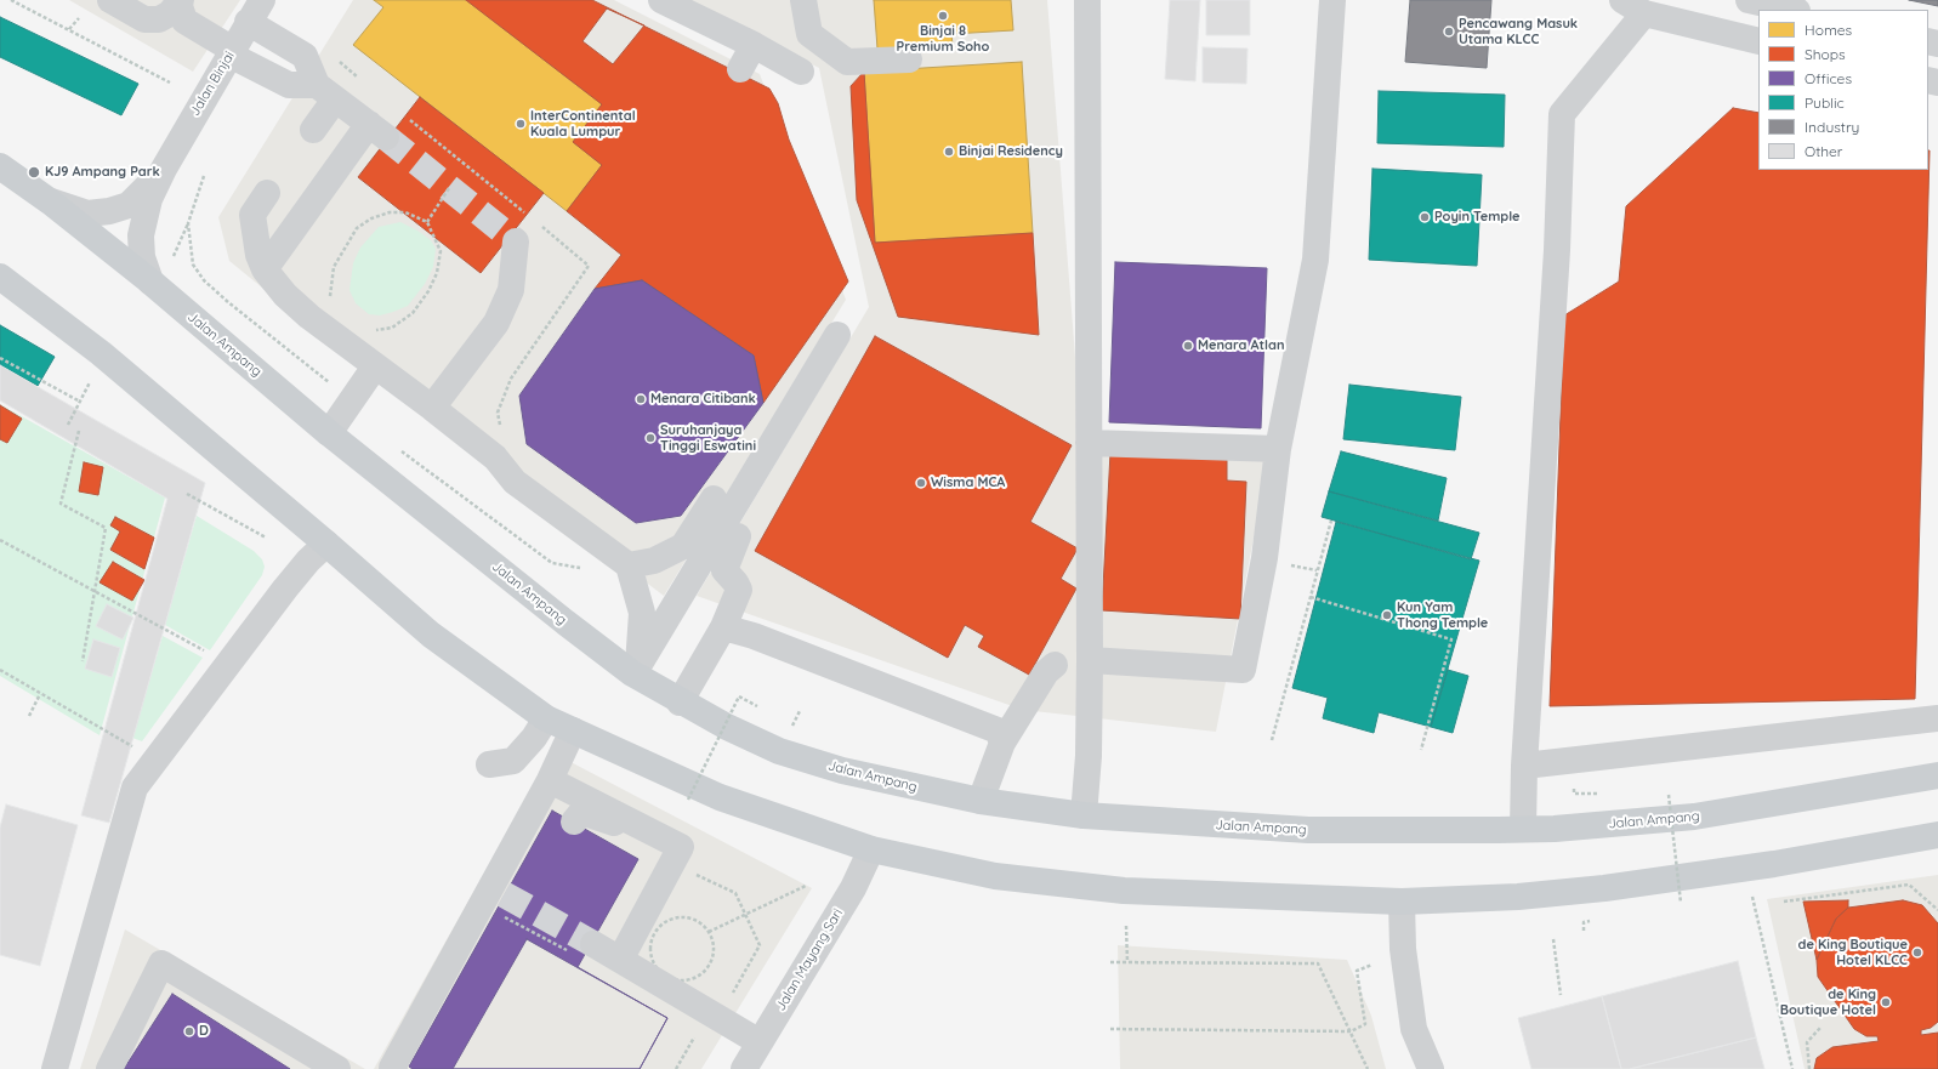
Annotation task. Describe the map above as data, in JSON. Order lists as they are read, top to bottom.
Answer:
{
  "streets": {
    "main road": ["Jalan Ampang"],
    "street": ["Jalan Binjai", "Jalan Mayang Sari"]
  },
  "crossings": [
    ["Jalan Binjai", "Jalan Ampang"]
  ],
  "places": [
    "Binjai 8 Premium Soho",
    "Pencawang Masuk Utama KLCC",
    "InterContinental Kuala Lumpur",
    "Binjai Residency",
    "KJ9 Ampang Park",
    "Poyin Temple",
    "Menara Atlan",
    "Menara Citibank",
    "Suruhanjaya Tinggi Eswatini",
    "Wisma MCA",
    "Kun Yam Thong Temple",
    "de King Boutique Hotel KLCC",
    "de King Boutique Hotel",
    "D"
  ],
  "legend": [
    "Homes",
    "Shops",
    "Offices",
    "Public",
    "Industry",
    "Other"
  ]
}
